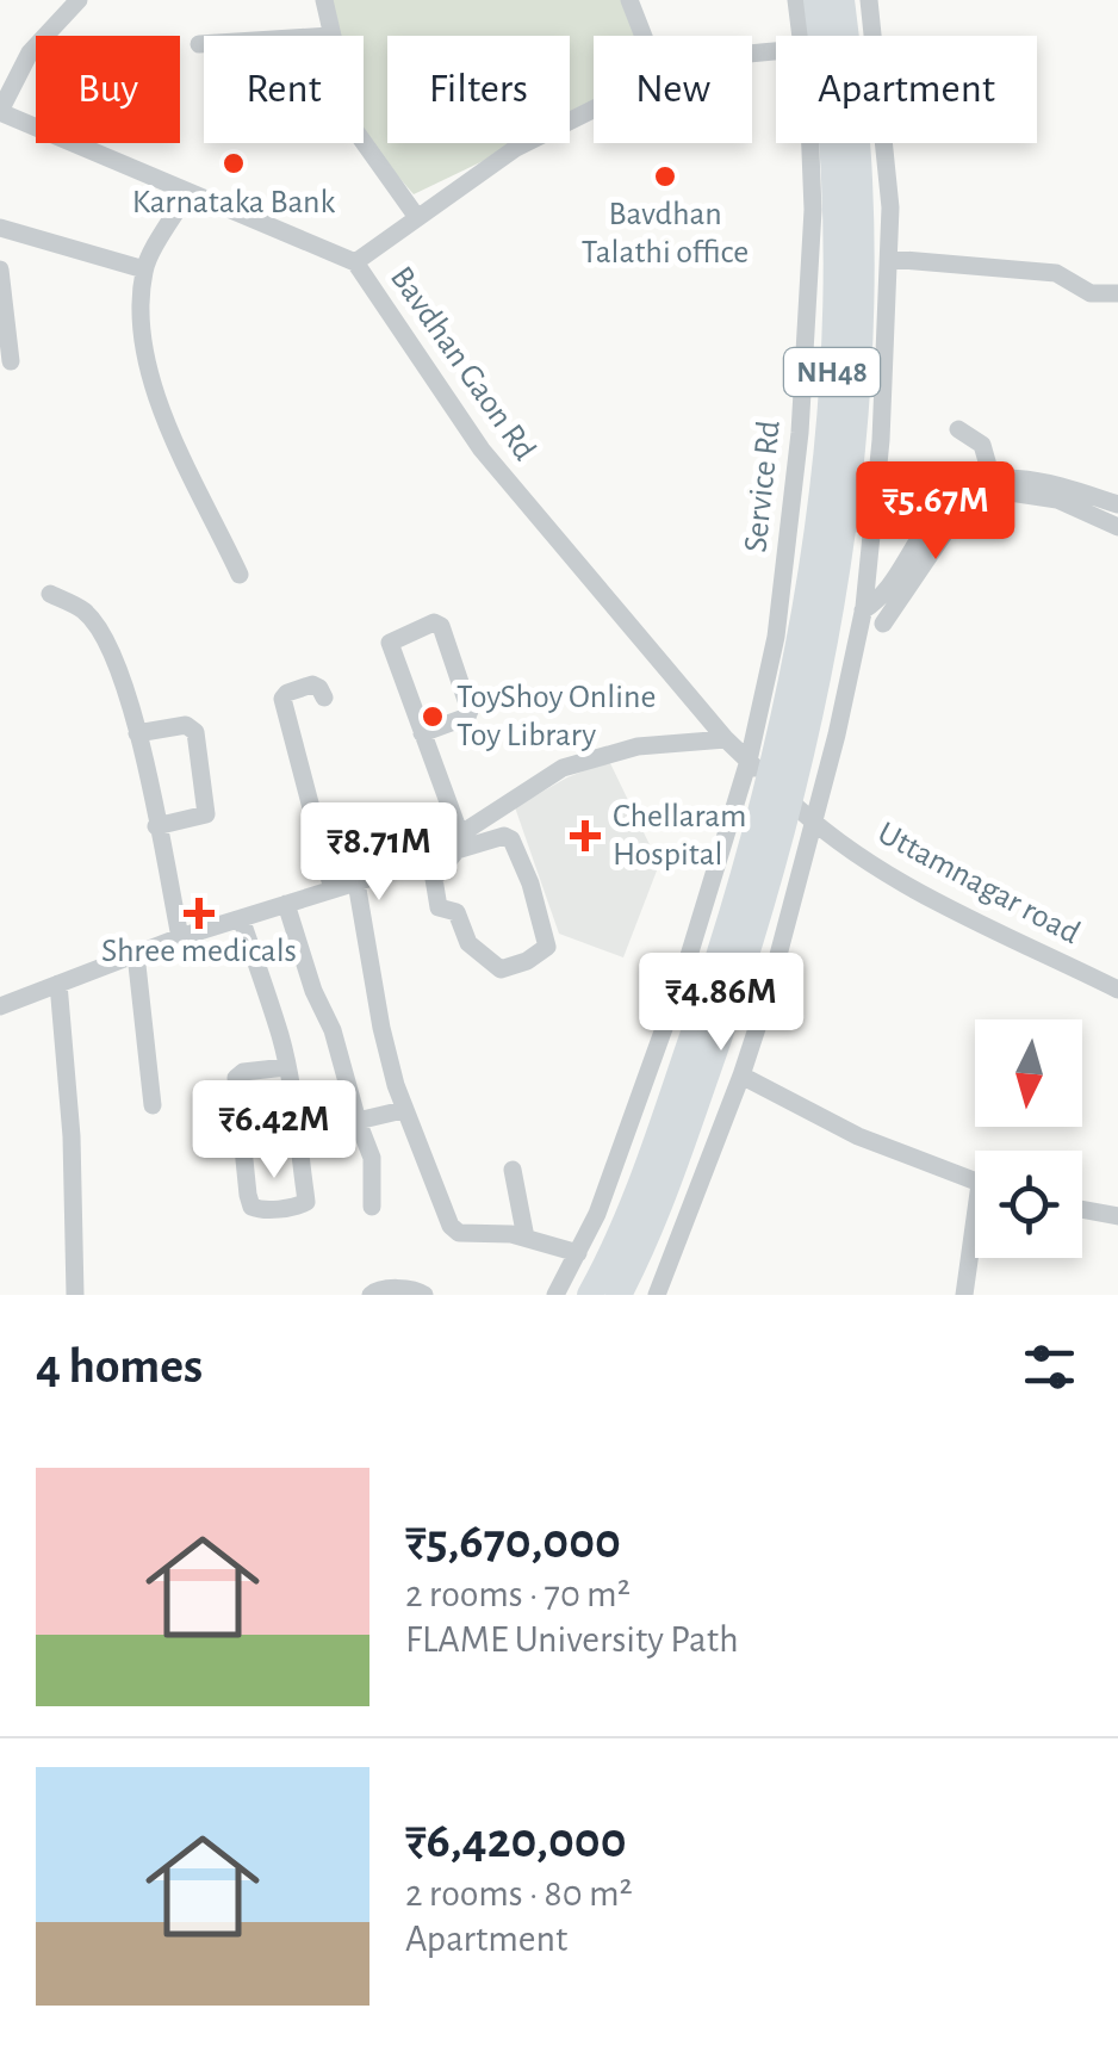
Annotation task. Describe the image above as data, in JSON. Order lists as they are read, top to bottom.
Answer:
{
  "streets": {
    "highway": ["NH48"],
    "street": ["Bavdhan Gaon Rd", "Service Rd", "Uttamnagar road"]
  },
  "crossings": [
    ["Bavdhan Gaon Rd", "Service Rd"],
    ["Bavdhan Gaon Rd", "Uttamnagar road"],
    ["Service Rd", "Uttamnagar road"]
  ],
  "places": {
    "other": ["Karnataka Bank", "Bavdhan Talathi office", "ToyShoy Online Toy Library"],
    "health": ["Chellaram Hospital", "Shree medicals"]
  },
  "north": "bottom",
  "page": {
    "chip": [
      "Buy",
      "Rent",
      "Filters",
      "New",
      "Apartment"
    ],
    "price": [
      "₹5.67M",
      "₹8.71M",
      "₹4.86M",
      "₹6.42M"
    ],
    "heading": "4 homes",
    "list": [
      {
        "name": "₹5,670,000",
        "note": "2 rooms · 70 m² · FLAME University Path"
      },
      {
        "name": "₹6,420,000",
        "note": "2 rooms · 80 m² · Apartment"
      }
    ]
  }
}
